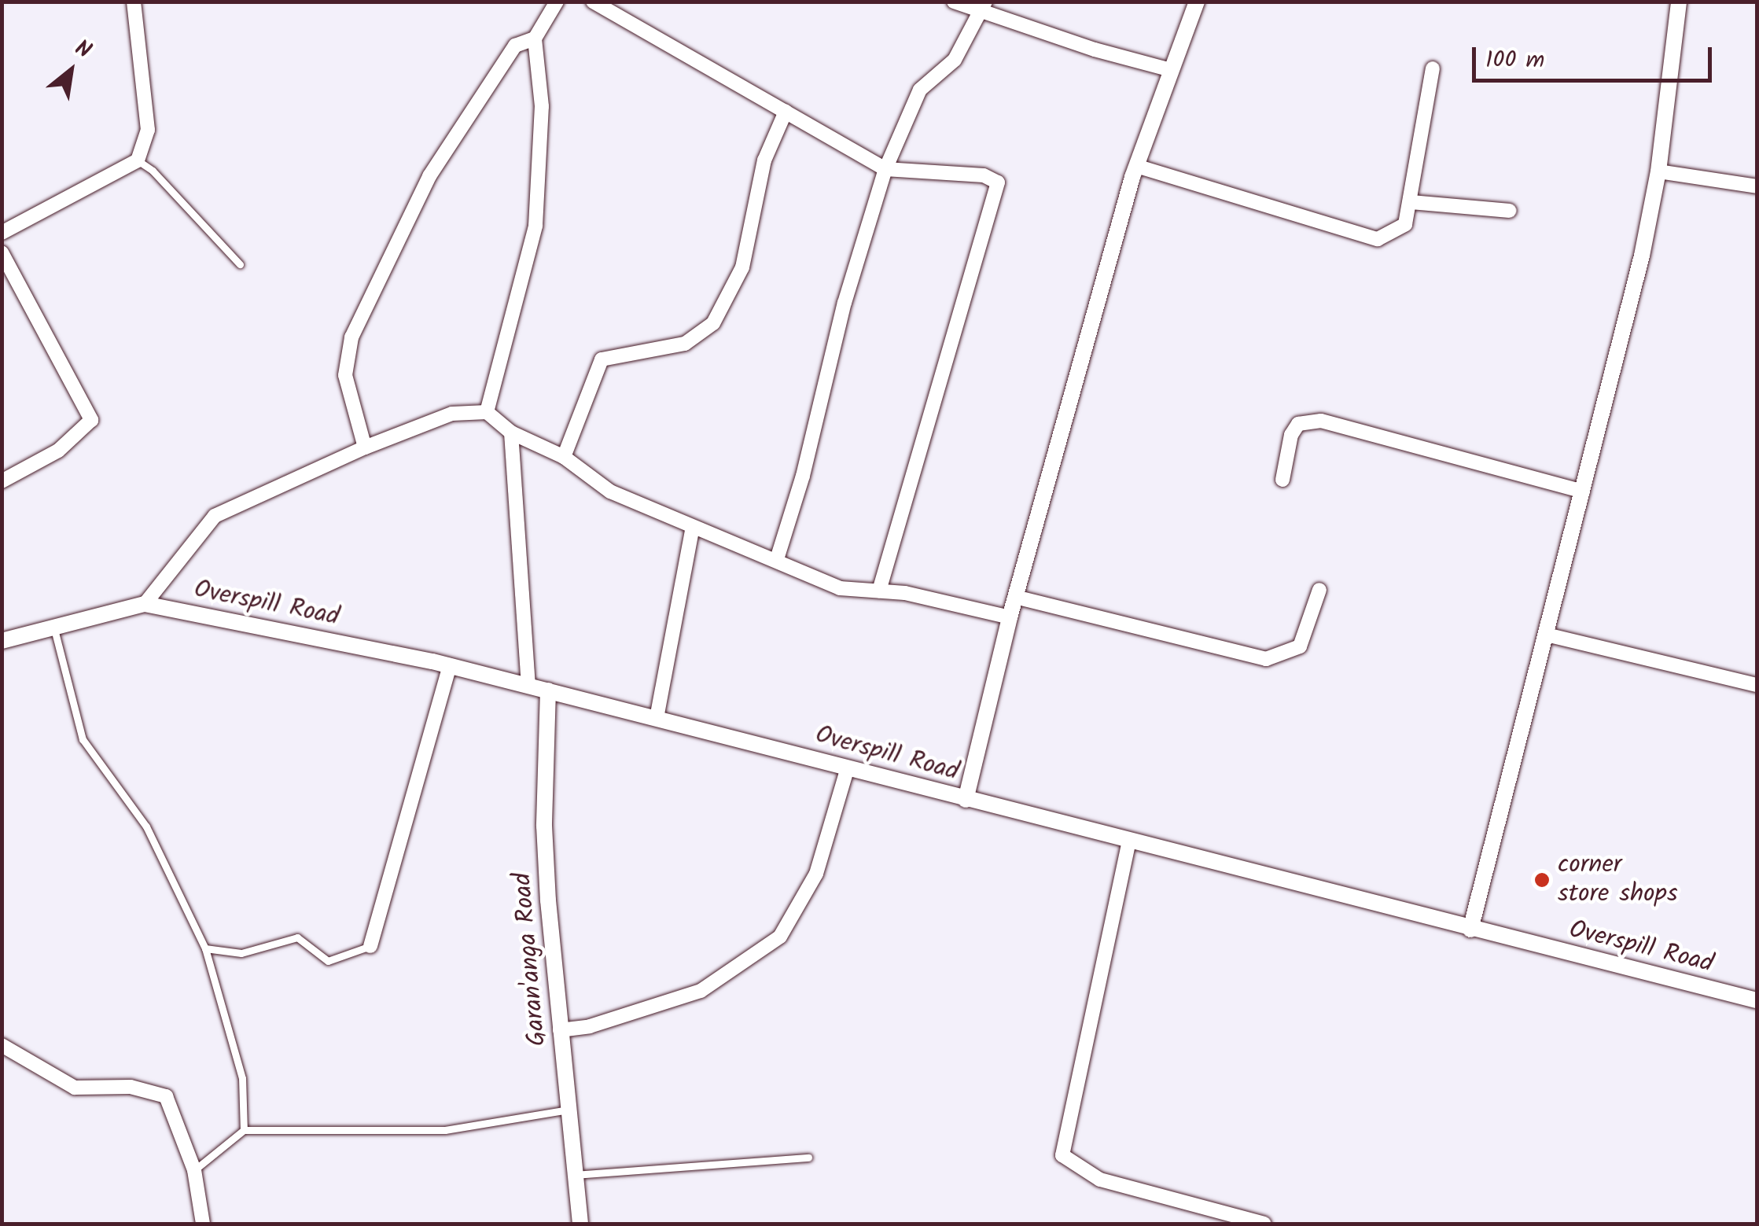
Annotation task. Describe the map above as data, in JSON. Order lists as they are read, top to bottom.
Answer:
{
  "streets": {
    "street": ["Overspill Road", "Garan'anga Road"]
  },
  "crossings": [
    ["Overspill Road", "Garan'anga Road"]
  ],
  "places": ["corner store shops"],
  "scale_bar": "100 m",
  "north": "top right"
}
